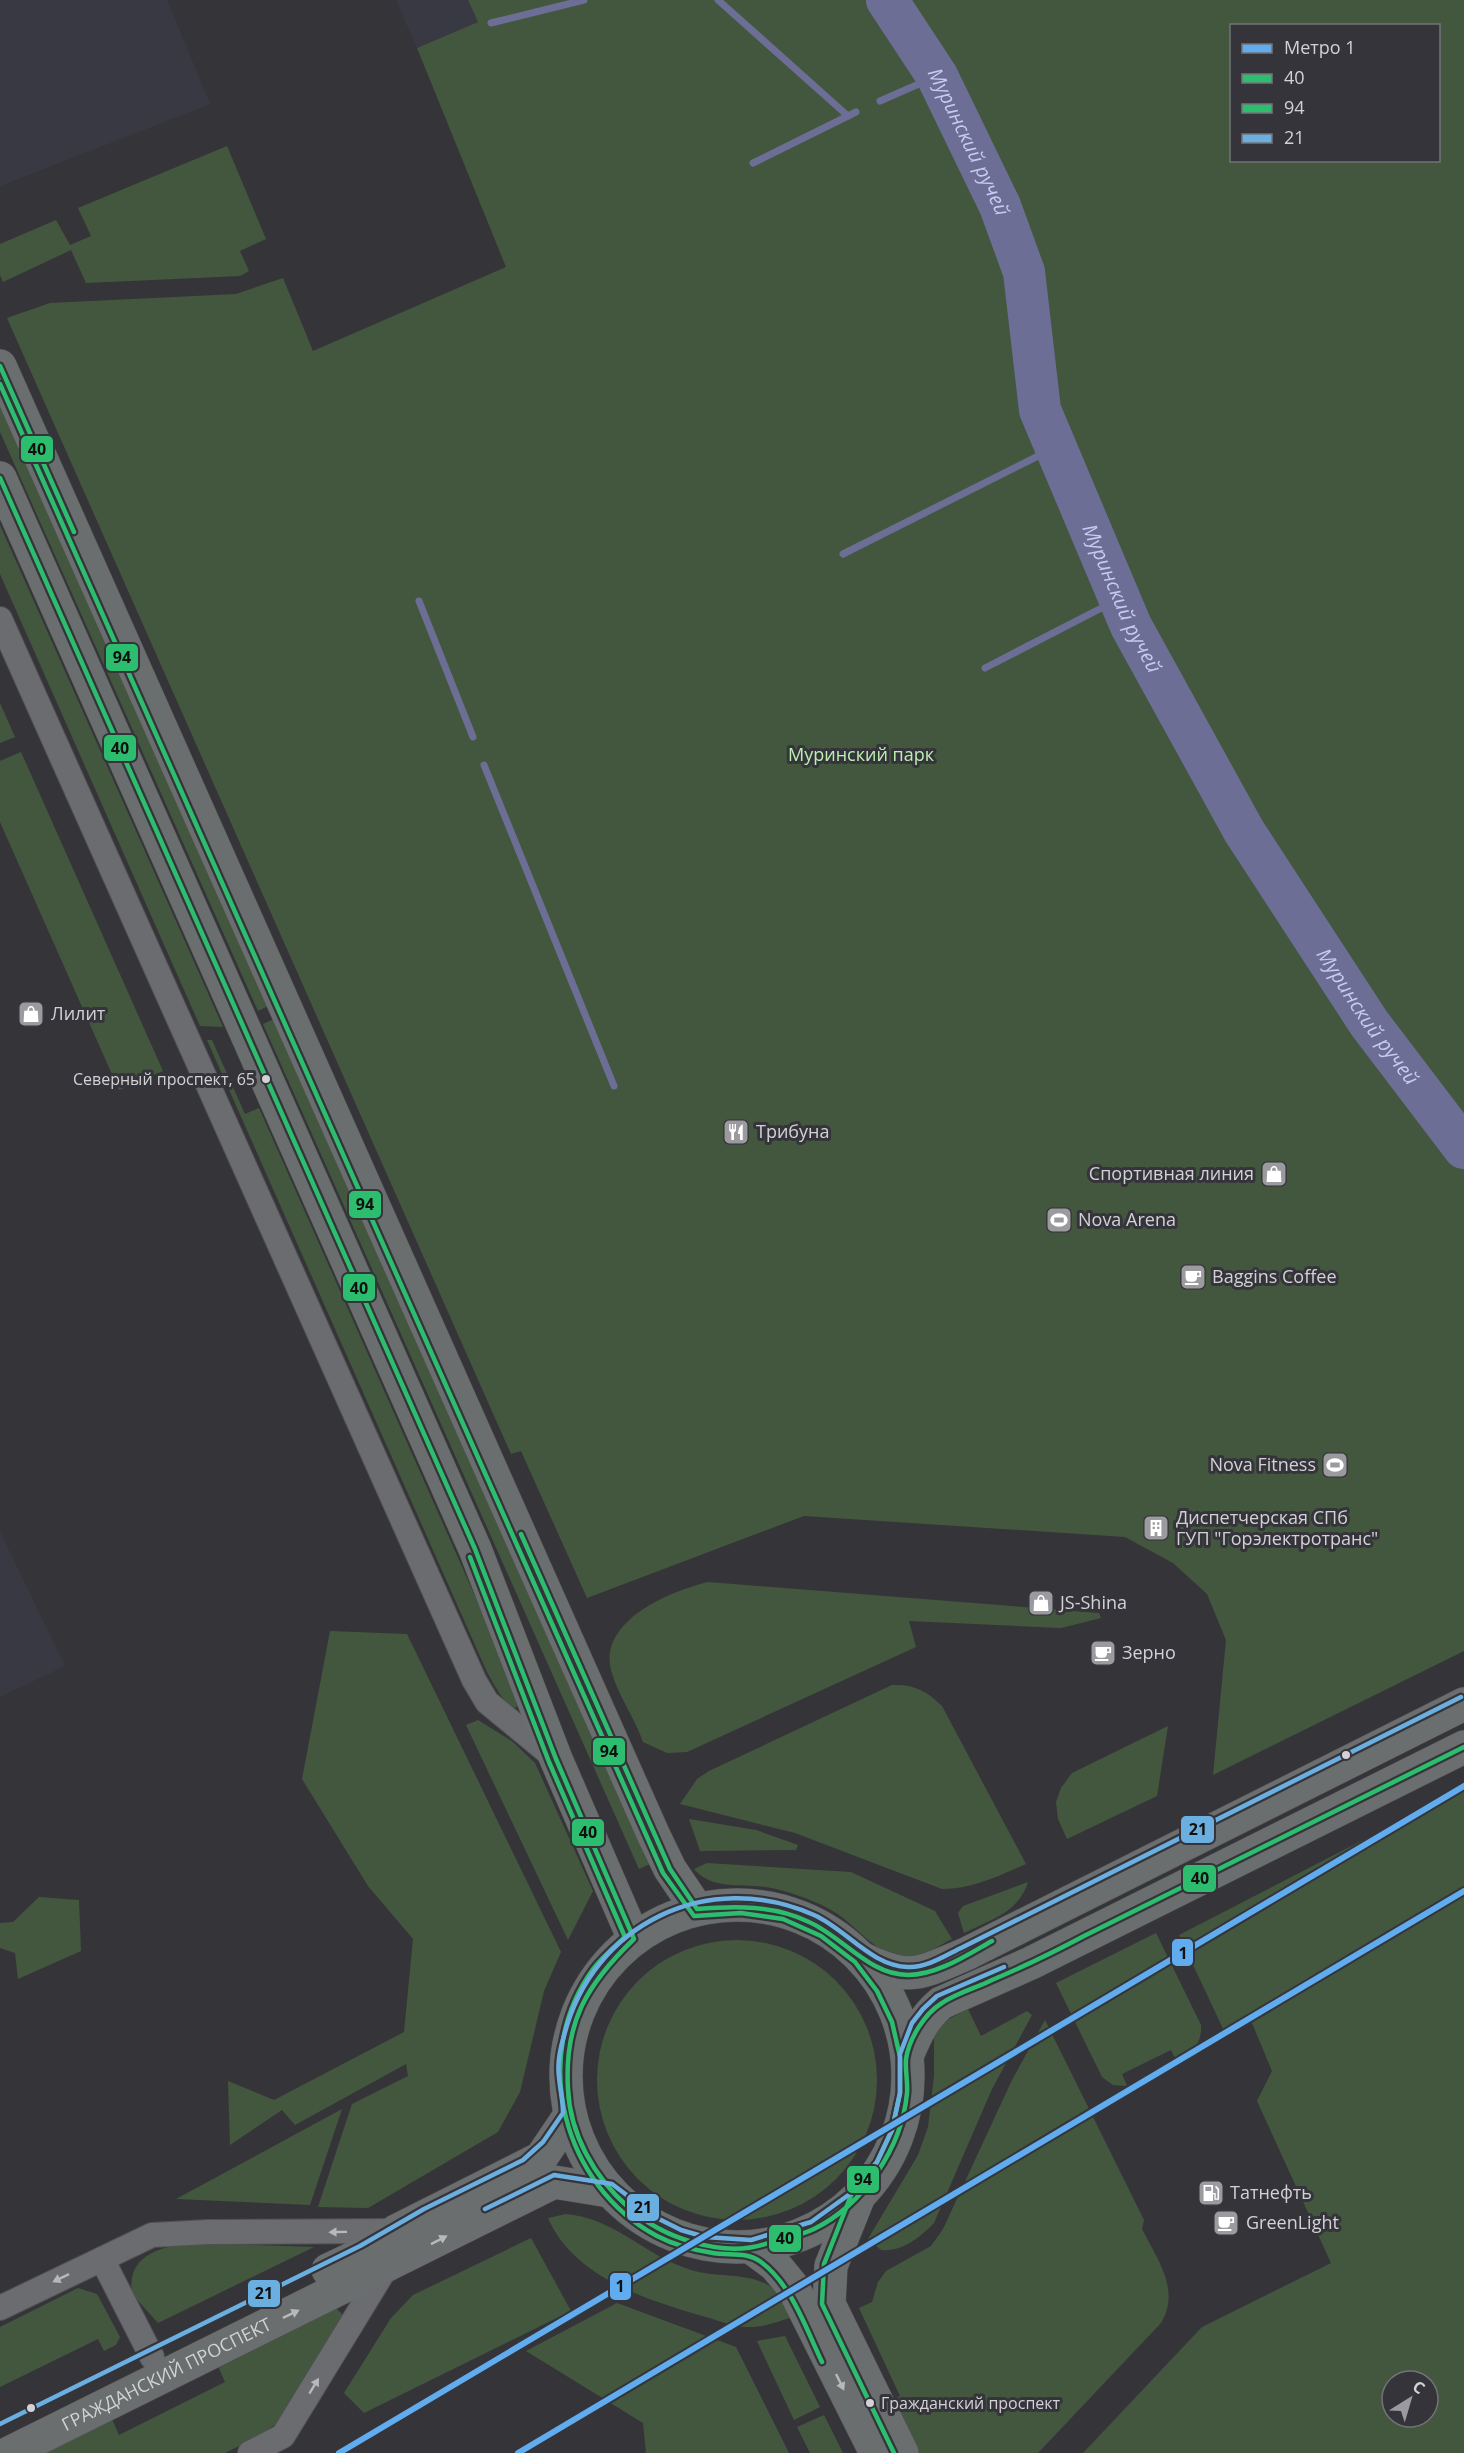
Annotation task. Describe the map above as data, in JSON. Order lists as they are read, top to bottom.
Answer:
{
  "streets": {
    "main road": ["ГРАЖДАНСКИЙ ПРОСПЕКТ"]
  },
  "water": ["Муринский ручей"],
  "parks": ["Муринский парк"],
  "places": {
    "shop": ["Лилит", "Спортивная линия", "JS-Shina"],
    "other": ["Северный проспект, 65", "Гражданский проспект"],
    "restaurant": ["Трибуна"],
    "sports": ["Nova Arena", "Nova Fitness"],
    "cafe": ["Baggins Coffee", "Зерно", "GreenLight"],
    "building": ["Диспетчерская СПб ГУП \"Горэлектротранс\""],
    "fuel station": ["Татнефть"]
  },
  "lines": [
    "transit line 40",
    "transit line 94",
    "transit line 21",
    "metro line 1"
  ],
  "legend": [
    "Метро 1",
    "40",
    "94",
    "21"
  ],
  "north": "top right"
}
